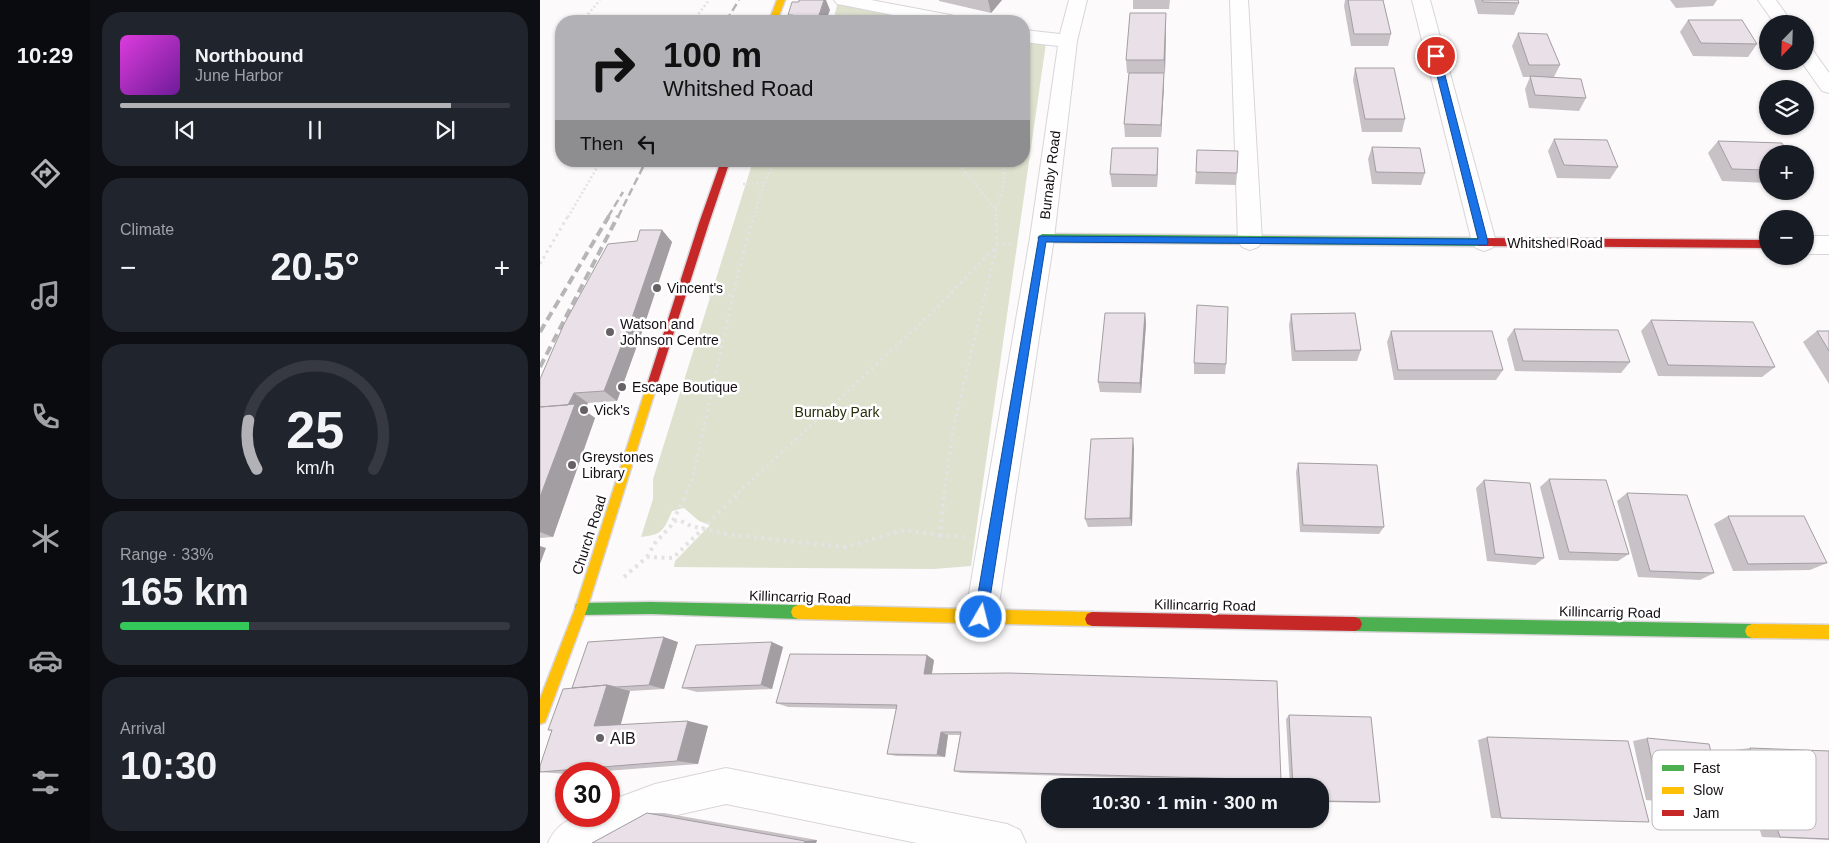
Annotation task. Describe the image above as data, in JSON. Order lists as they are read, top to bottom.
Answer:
{
  "streets": {
    "street": [
      "Burnaby Road",
      "Whitshed Road",
      "Church Road",
      "Killincarrig Road"
    ]
  },
  "crossings": [
    ["Burnaby Road", "Whitshed Road"],
    ["Burnaby Road", "Killincarrig Road"],
    ["Church Road", "Killincarrig Road"]
  ],
  "parks": ["Burnaby Park"],
  "places": [
    "Vincent's",
    "Watson and Johnson Centre",
    "Escape Boutique",
    "Vick's",
    "Greystones Library",
    "AIB"
  ],
  "legend": ["Fast", "Slow", "Jam"],
  "north": "bottom left",
  "page": {
    "tabs": "10:29",
    "map_buttons": ["+", "−"],
    "turn": ["100 m", "Whitshed Road"],
    "song": ["Northbound", "June Harbor"],
    "then": "Then",
    "tile": [
      "Climate",
      ["Range · 33%", "165 km"],
      ["Arrival", "10:30"]
    ],
    "heat": ["−", "20.5°", "+"],
    "limit": "30",
    "trip": "10:30 · 1 min · 300 m",
    "gauge": ["25", "km/h"]
  }
}
